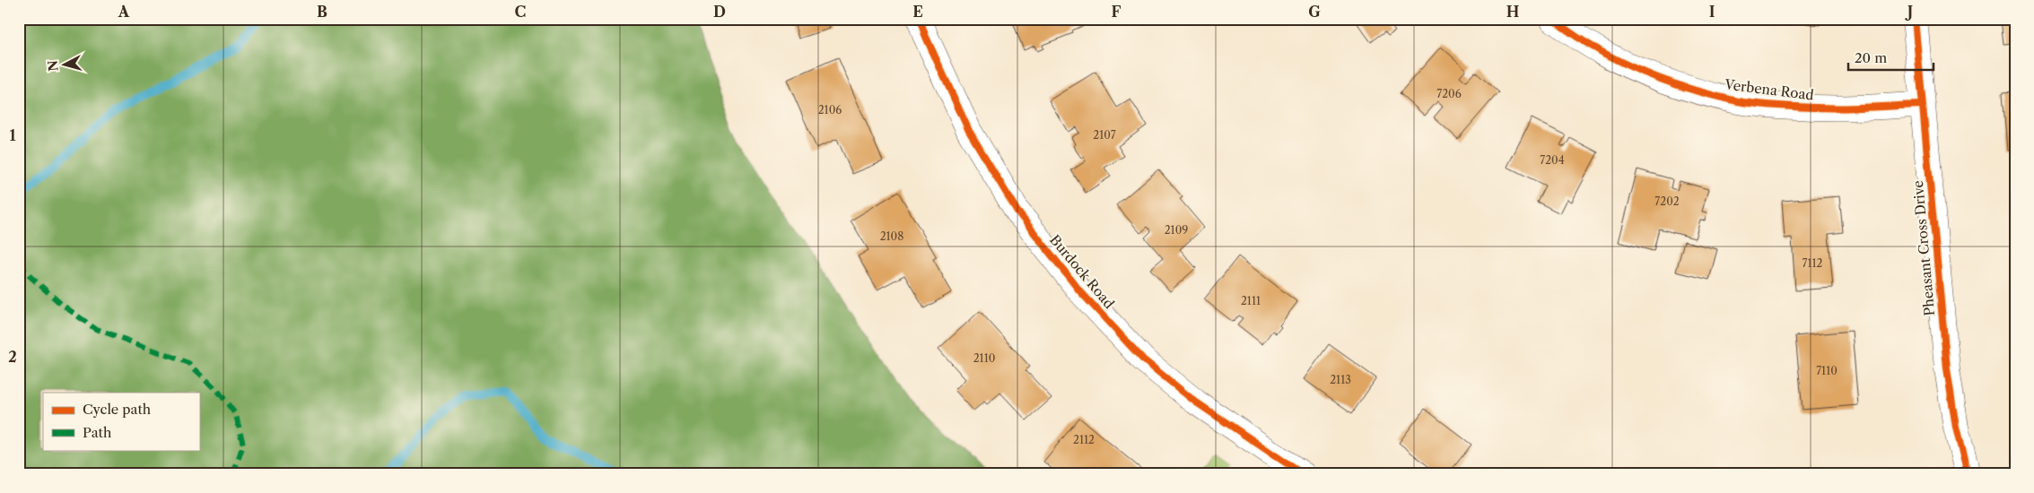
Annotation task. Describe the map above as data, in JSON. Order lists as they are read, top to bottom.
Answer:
{
  "streets": {
    "street": ["Verbena Road", "Pheasant Cross Drive", "Burdock Road"]
  },
  "crossings": [
    ["Verbena Road", "Pheasant Cross Drive"]
  ],
  "house_numbers": [
    "7206",
    "2106",
    "2107",
    "7204",
    "7202",
    "2109",
    "2108",
    "7112",
    "2111",
    "2110",
    "7110",
    "2113",
    "2112"
  ],
  "legend": ["Cycle path", "Path"],
  "scale_bar": "20 m",
  "north": "left",
  "grid": {
    "columns": [
      "A",
      "B",
      "C",
      "D",
      "E",
      "F",
      "G",
      "H",
      "I",
      "J"
    ],
    "rows": ["1", "2"]
  }
}
